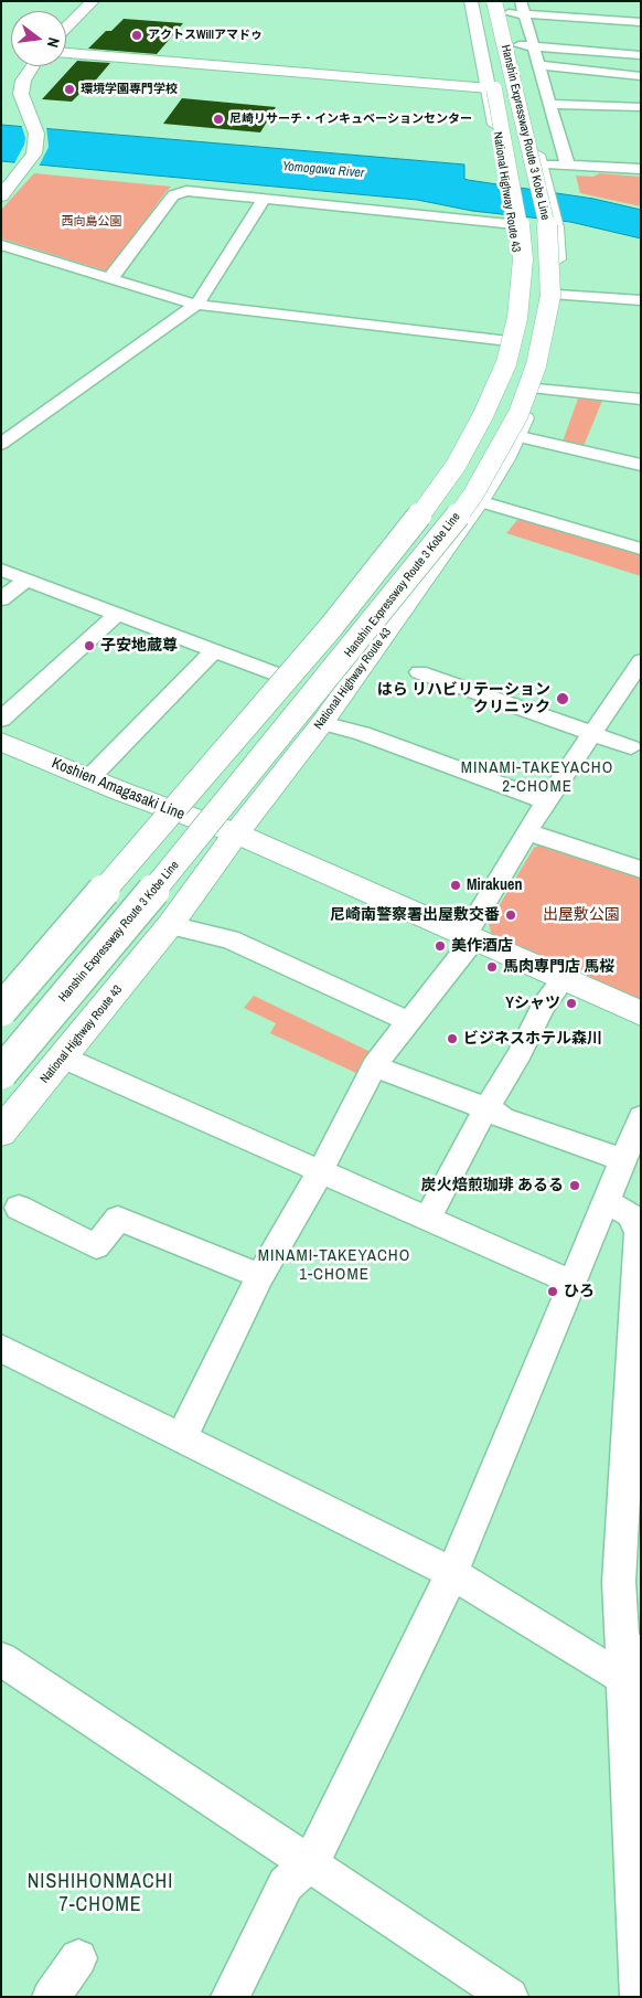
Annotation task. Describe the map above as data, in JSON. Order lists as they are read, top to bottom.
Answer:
{
  "streets": {
    "main road": ["Hanshin Expressway Route 3 Kobe Line", "National Highway Route 43", "Koshien Amagasaki Line"]
  },
  "crossings": [
    ["Hanshin Expressway Route 3 Kobe Line", "National Highway Route 43"],
    ["National Highway Route 43", "Koshien Amagasaki Line"]
  ],
  "districts": ["MINAMI-TAKEYACHO 2-CHOME", "MINAMI-TAKEYACHO 1-CHOME", "NISHIHONMACHI 7-CHOME"],
  "water": ["Yomogawa River"],
  "parks": ["西向島公園", "出屋敷公園"],
  "places": [
    "アクトスWillアマドゥ",
    "環境学園専門学校",
    "尼崎リサーチ・インキュベーションセンター",
    "子安地蔵尊",
    "はら リハビリテーション クリニック",
    "Mirakuen",
    "尼崎南警察署出屋敷交番",
    "美作酒店",
    "馬肉専門店 馬桜",
    "Yシャツ",
    "ビジネスホテル森川",
    "炭火焙煎珈琲 あるる",
    "ひろ"
  ],
  "north": "right"
}
